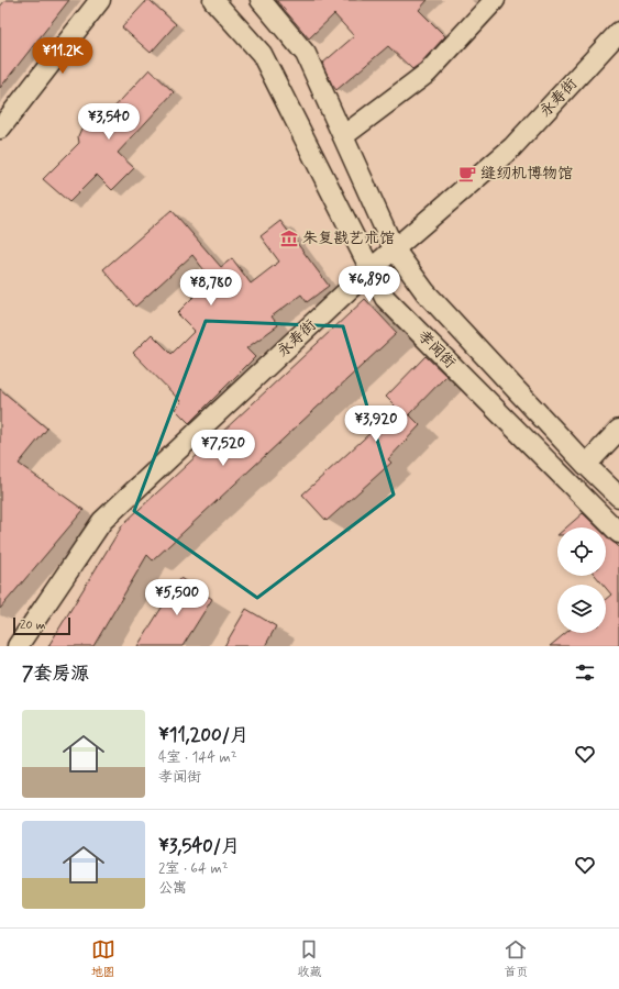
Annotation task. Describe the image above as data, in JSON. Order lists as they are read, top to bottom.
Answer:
{
  "streets": {
    "street": ["永寿街", "孝闻街"]
  },
  "crossings": [
    ["永寿街", "孝闻街"]
  ],
  "places": {
    "cafe": ["缝纫机博物馆"],
    "museum": ["朱复戡艺术馆"]
  },
  "scale_bar": "20 m",
  "page": {
    "price": [
      "¥11.2K",
      "¥3,540",
      "¥6,890",
      "¥8,780",
      "¥3,920",
      "¥7,520",
      "¥5,500"
    ],
    "scale": "20 m",
    "heading": "7套房源",
    "list": [
      {
        "name": "¥11,200/月",
        "note": "4室 · 144 m² · 孝闻街"
      },
      {
        "name": "¥3,540/月",
        "note": "2室 · 64 m² · 公寓"
      }
    ],
    "tabs": ["地图", "收藏", "首页"]
  }
}
